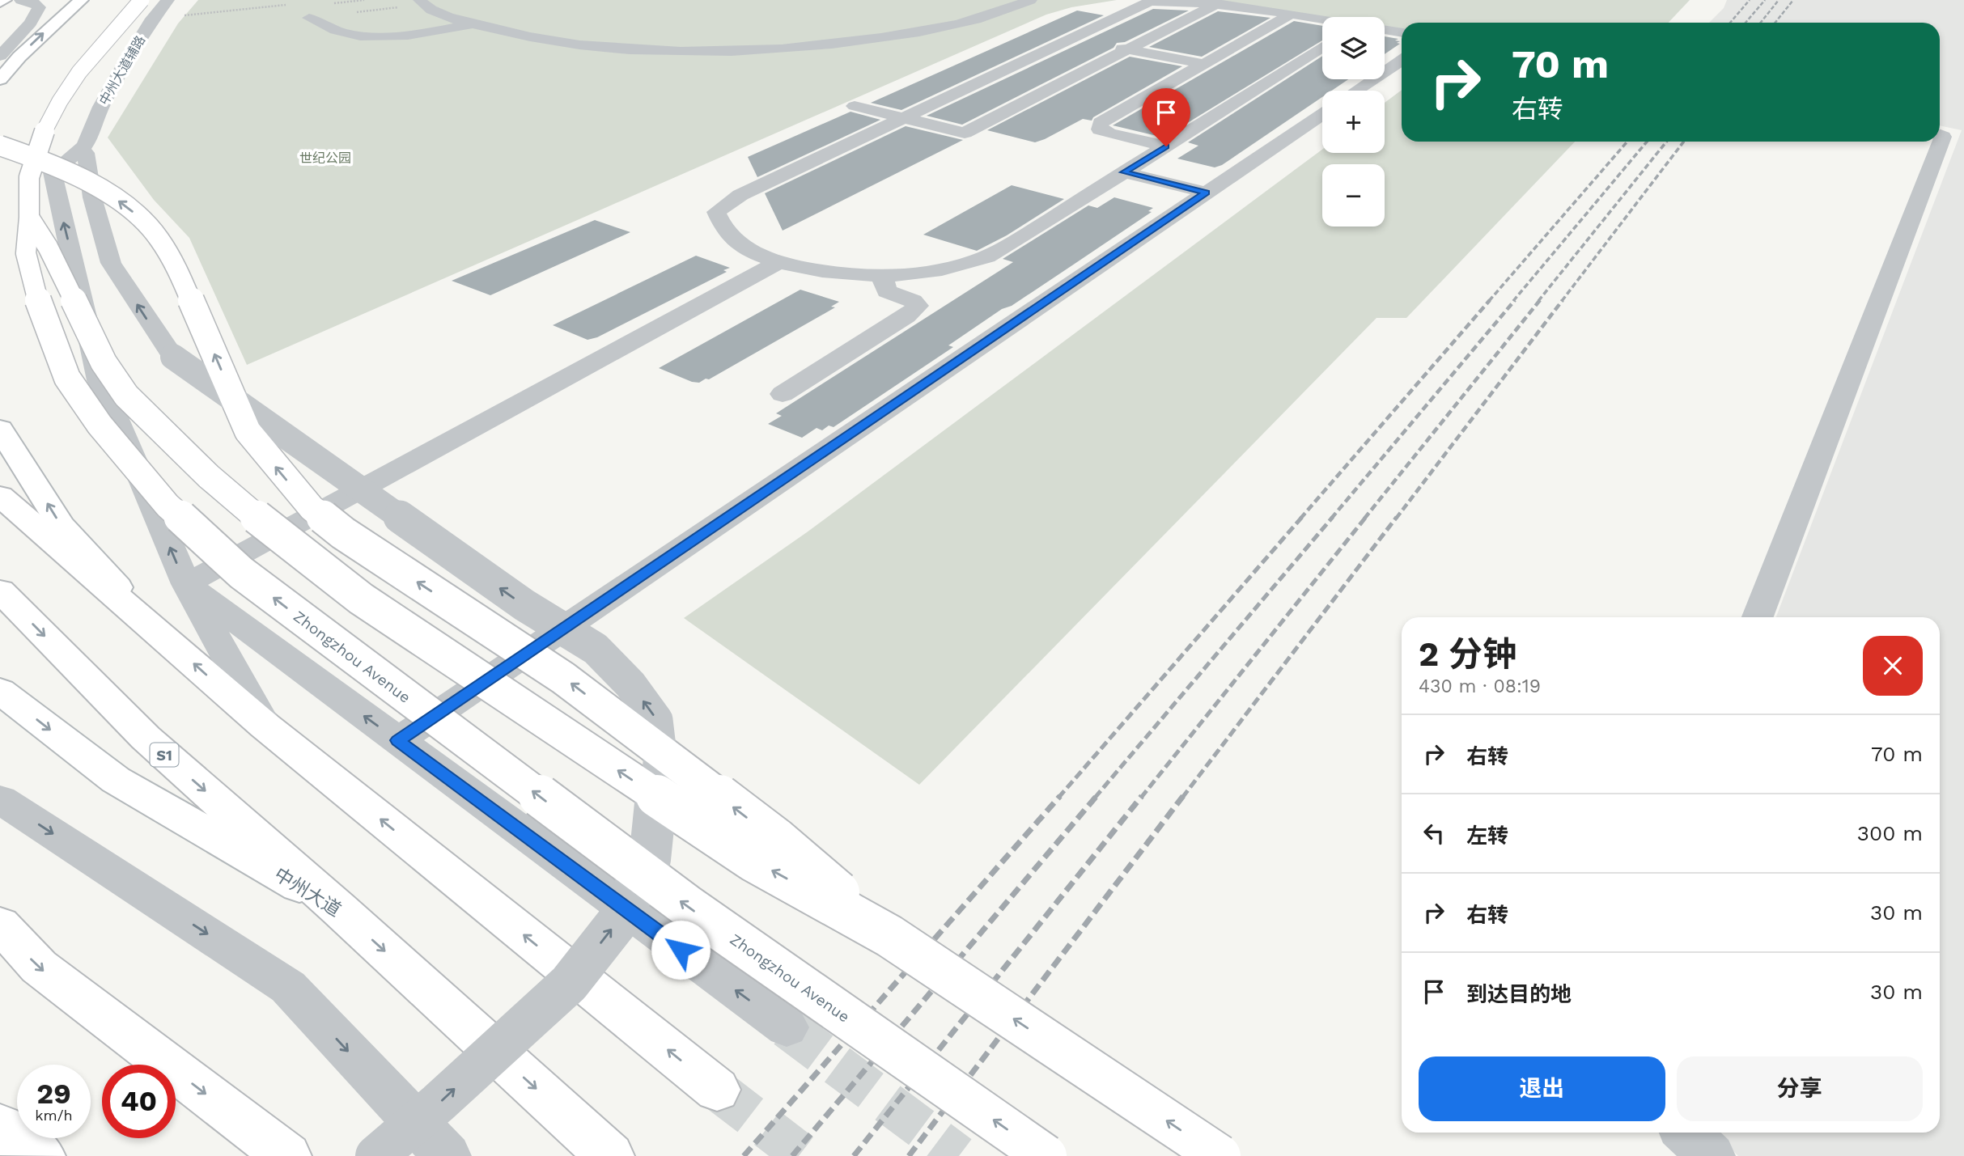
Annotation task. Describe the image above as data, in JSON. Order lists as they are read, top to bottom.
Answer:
{
  "streets": {
    "main road": ["Zhongzhou Avenue", "S1", "中州大道"],
    "street": ["中州大道辅路"]
  },
  "crossings": [
    ["中州大道辅路", "Zhongzhou Avenue"],
    ["S1", "中州大道"]
  ],
  "parks": ["世纪公园"],
  "page": {
    "map_buttons": ["+", "−"],
    "turn": ["70 m", "右转"],
    "heading": ["2 分钟", "430 m · 08:19"],
    "list": [
      {
        "name": "右转",
        "value": "70 m"
      },
      {
        "name": "左转",
        "value": "300 m"
      },
      {
        "name": "右转",
        "value": "30 m"
      },
      {
        "name": "到达目的地",
        "value": "30 m"
      }
    ],
    "buttons": ["退出", "分享"],
    "speed": "29 km/h",
    "limit": "40"
  }
}
